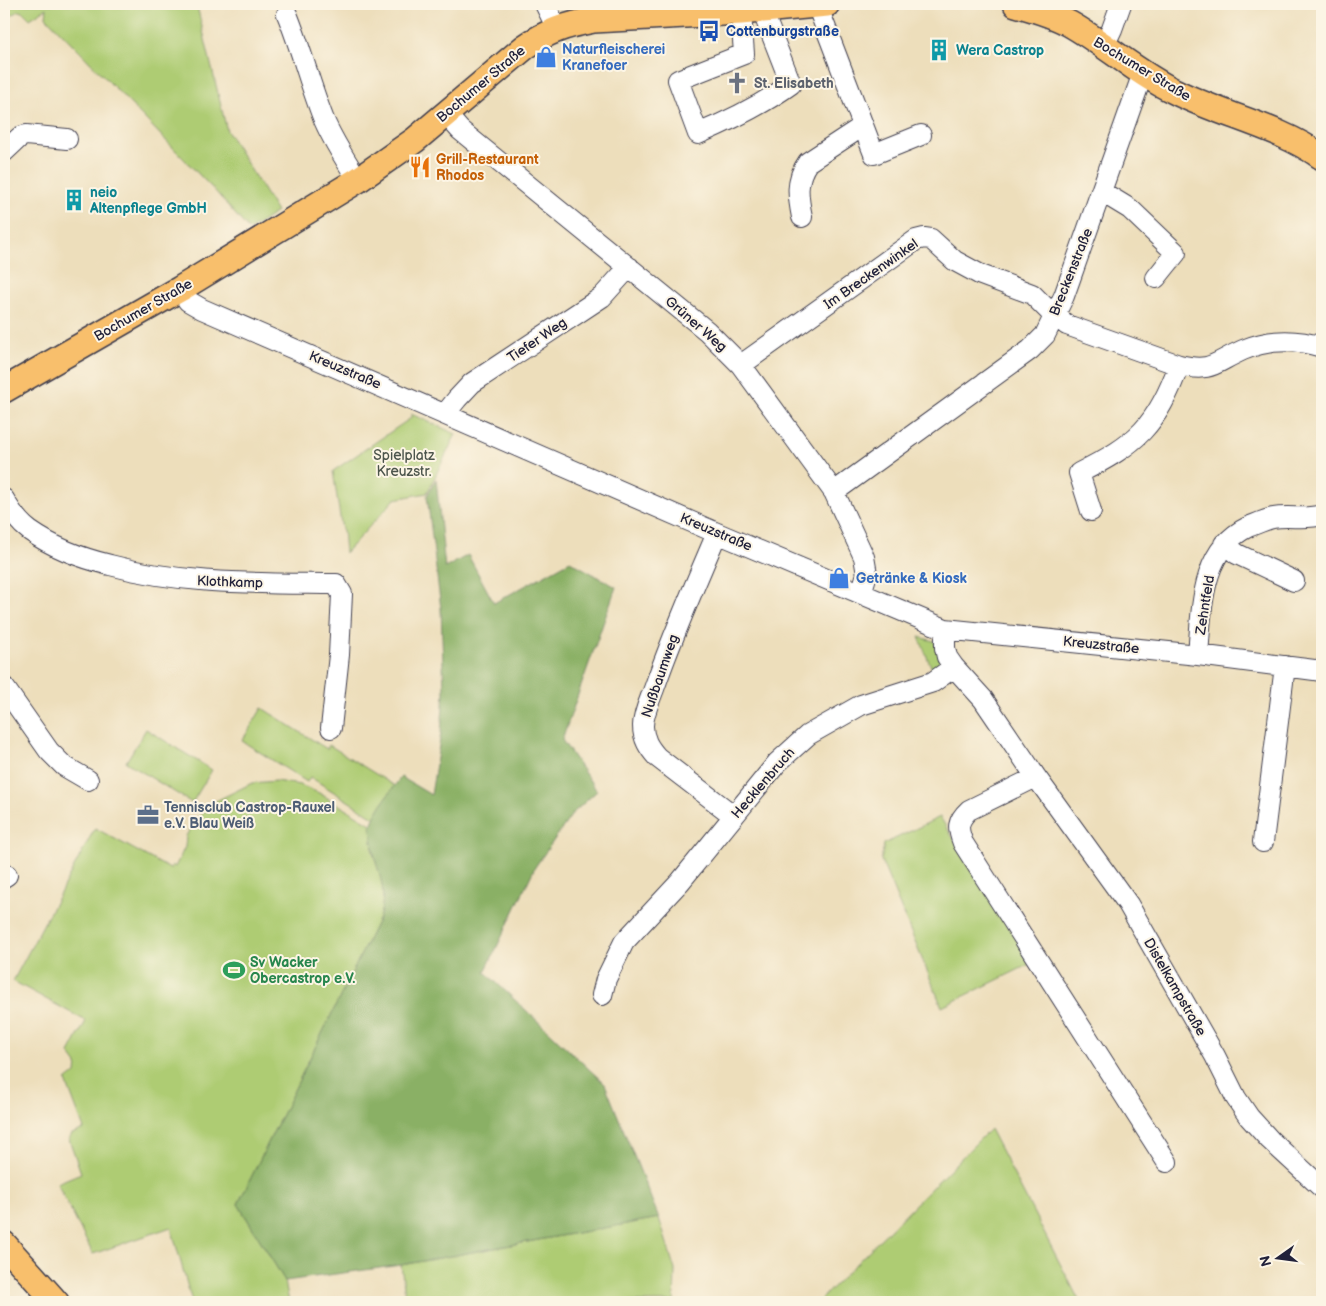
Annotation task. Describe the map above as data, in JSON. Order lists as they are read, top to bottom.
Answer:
{
  "streets": {
    "main road": ["Bochumer Straße"],
    "street": [
      "Breckenstraße",
      "Im Breckenwinkel",
      "Grüner Weg",
      "Tiefer Weg",
      "Kreuzstraße",
      "Klothkamp",
      "Zehntfeld",
      "Nußbaumweg",
      "Hecklenbruch",
      "Distelkampstraße"
    ]
  },
  "crossings": [
    ["Bochumer Straße", "Breckenstraße"],
    ["Bochumer Straße", "Grüner Weg"],
    ["Bochumer Straße", "Kreuzstraße"],
    ["Breckenstraße", "Im Breckenwinkel"],
    ["Breckenstraße", "Grüner Weg"],
    ["Im Breckenwinkel", "Grüner Weg"],
    ["Grüner Weg", "Tiefer Weg"],
    ["Grüner Weg", "Kreuzstraße"],
    ["Tiefer Weg", "Kreuzstraße"],
    ["Kreuzstraße", "Zehntfeld"],
    ["Kreuzstraße", "Nußbaumweg"],
    ["Nußbaumweg", "Hecklenbruch"],
    ["Hecklenbruch", "Distelkampstraße"]
  ],
  "parks": ["Spielplatz Kreuzstr."],
  "places": {
    "bus stop": ["Cottenburgstraße"],
    "building": ["Wera Castrop", "neio Altenpflege GmbH"],
    "shop": ["Naturfleischerei Kranefoer", "Getränke & Kiosk"],
    "church": ["St. Elisabeth"],
    "restaurant": ["Grill-Restaurant Rhodos"],
    "office": ["Tennisclub Castrop-Rauxel e.V. Blau Weiß"],
    "sports": ["Sv Wacker Obercastrop e.V."]
  },
  "north": "left"
}
